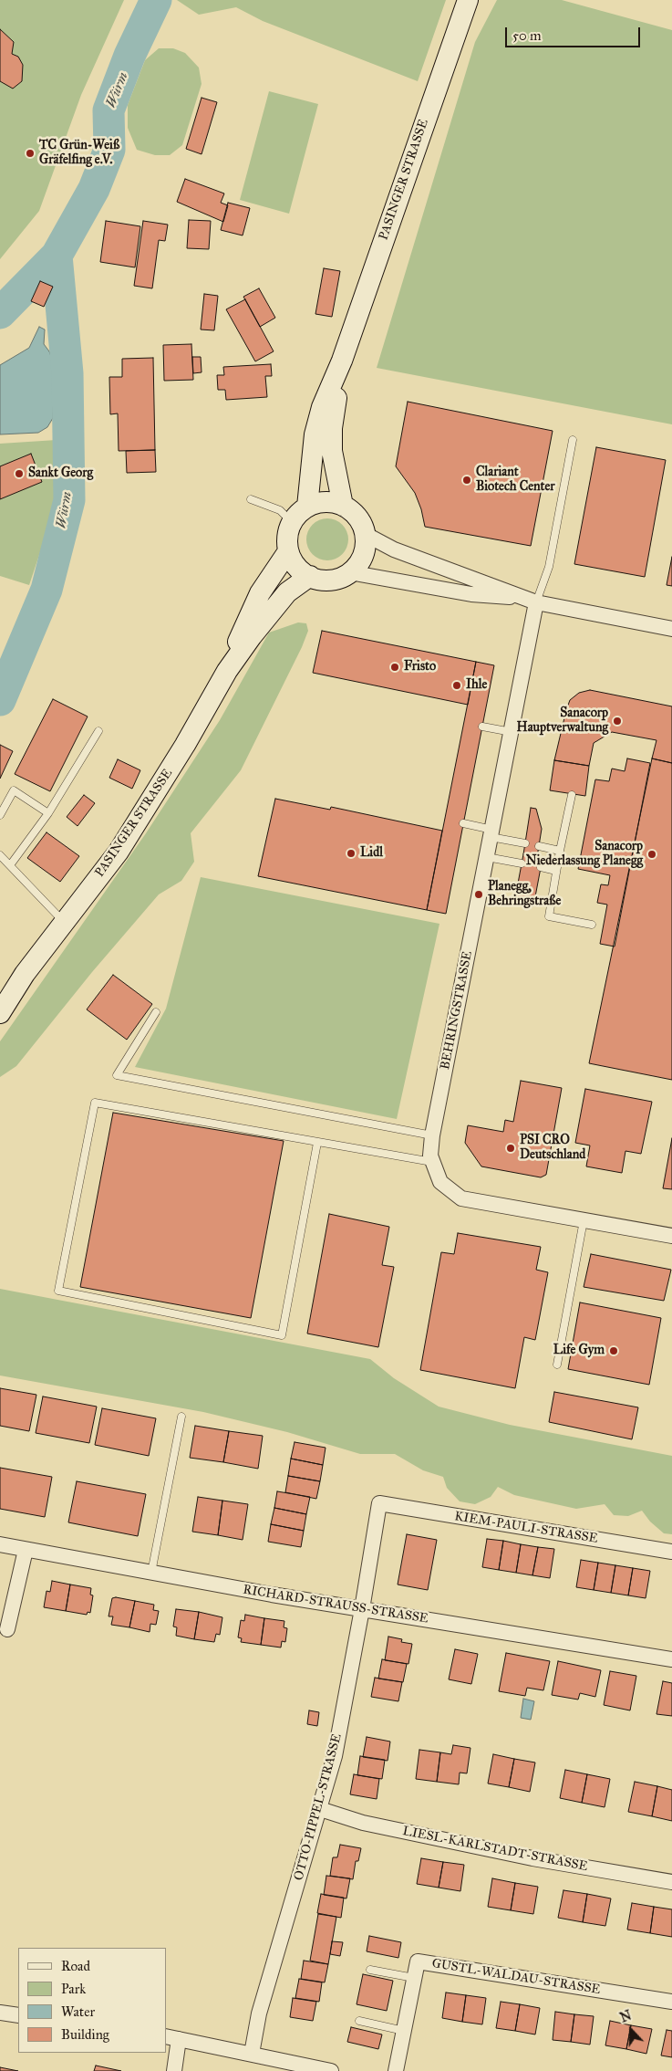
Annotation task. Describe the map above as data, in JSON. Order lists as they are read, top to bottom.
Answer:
{
  "streets": {
    "main road": ["PASINGER STRASSE"],
    "street": [
      "BEHRINGSTRASSE",
      "KIEM-PAULI-STRASSE",
      "RICHARD-STRAUSS-STRASSE",
      "OTTO-PIPPEL-STRASSE",
      "LIESL-KARLSTADT-STRASSE",
      "GUSTL-WALDAU-STRASSE"
    ]
  },
  "crossings": [
    ["KIEM-PAULI-STRASSE", "OTTO-PIPPEL-STRASSE"],
    ["RICHARD-STRAUSS-STRASSE", "OTTO-PIPPEL-STRASSE"],
    ["OTTO-PIPPEL-STRASSE", "LIESL-KARLSTADT-STRASSE"]
  ],
  "water": ["Würm"],
  "places": [
    "TC Grün-Weiß Gräfelfing e.V.",
    "Sankt Georg",
    "Clariant Biotech Center",
    "Fristo",
    "Ihle",
    "Sanacorp Hauptverwaltung",
    "Lidl",
    "Sanacorp Niederlassung Planegg",
    "Planegg, Behringstraße",
    "PSI CRO Deutschland",
    "Life Gym"
  ],
  "legend": [
    "Road",
    "Park",
    "Water",
    "Building"
  ],
  "scale_bar": "50 m",
  "north": "top"
}
